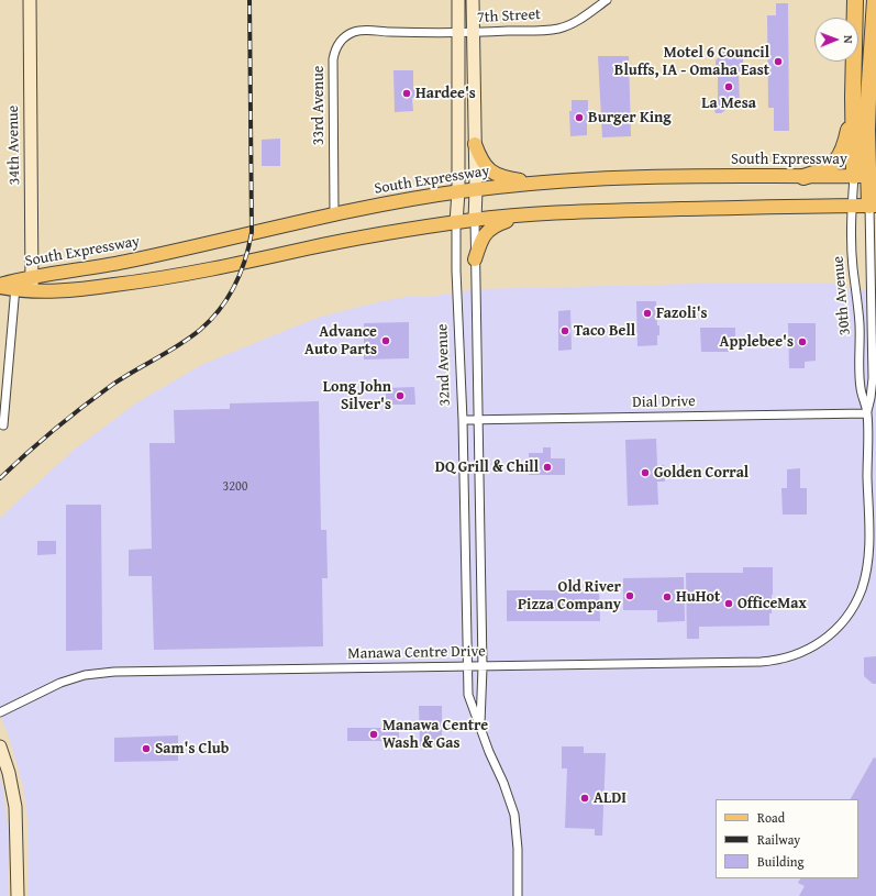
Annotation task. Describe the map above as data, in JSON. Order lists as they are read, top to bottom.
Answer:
{
  "streets": {
    "main road": ["South Expressway"],
    "street": [
      "7th Street",
      "33rd Avenue",
      "34th Avenue",
      "30th Avenue",
      "32nd Avenue",
      "Dial Drive",
      "Manawa Centre Drive"
    ]
  },
  "crossings": [
    ["7th Street", "33rd Avenue"],
    ["7th Street", "32nd Avenue"],
    ["33rd Avenue", "South Expressway"],
    ["33rd Avenue", "32nd Avenue"],
    ["34th Avenue", "South Expressway"],
    ["South Expressway", "30th Avenue"],
    ["South Expressway", "32nd Avenue"],
    ["30th Avenue", "Dial Drive"],
    ["30th Avenue", "Manawa Centre Drive"],
    ["32nd Avenue", "Dial Drive"],
    ["32nd Avenue", "Manawa Centre Drive"]
  ],
  "places": [
    "Motel 6 Council Bluffs, IA - Omaha East",
    "La Mesa",
    "Hardee's",
    "Burger King",
    "Fazoli's",
    "Taco Bell",
    "Advance Auto Parts",
    "Applebee's",
    "Long John Silver's",
    "DQ Grill & Chill",
    "Golden Corral",
    "Old River Pizza Company",
    "HuHot",
    "OfficeMax",
    "Manawa Centre Wash & Gas",
    "Sam's Club",
    "ALDI"
  ],
  "house_numbers": ["3200"],
  "legend": ["Road", "Railway", "Building"],
  "north": "right"
}
